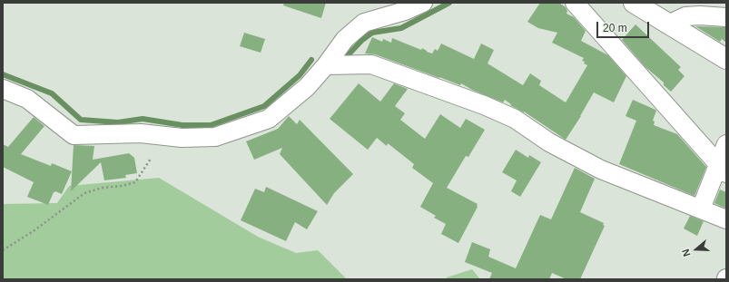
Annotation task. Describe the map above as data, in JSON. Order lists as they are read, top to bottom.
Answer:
{
  "scale_bar": "20 m",
  "north": "left"
}
